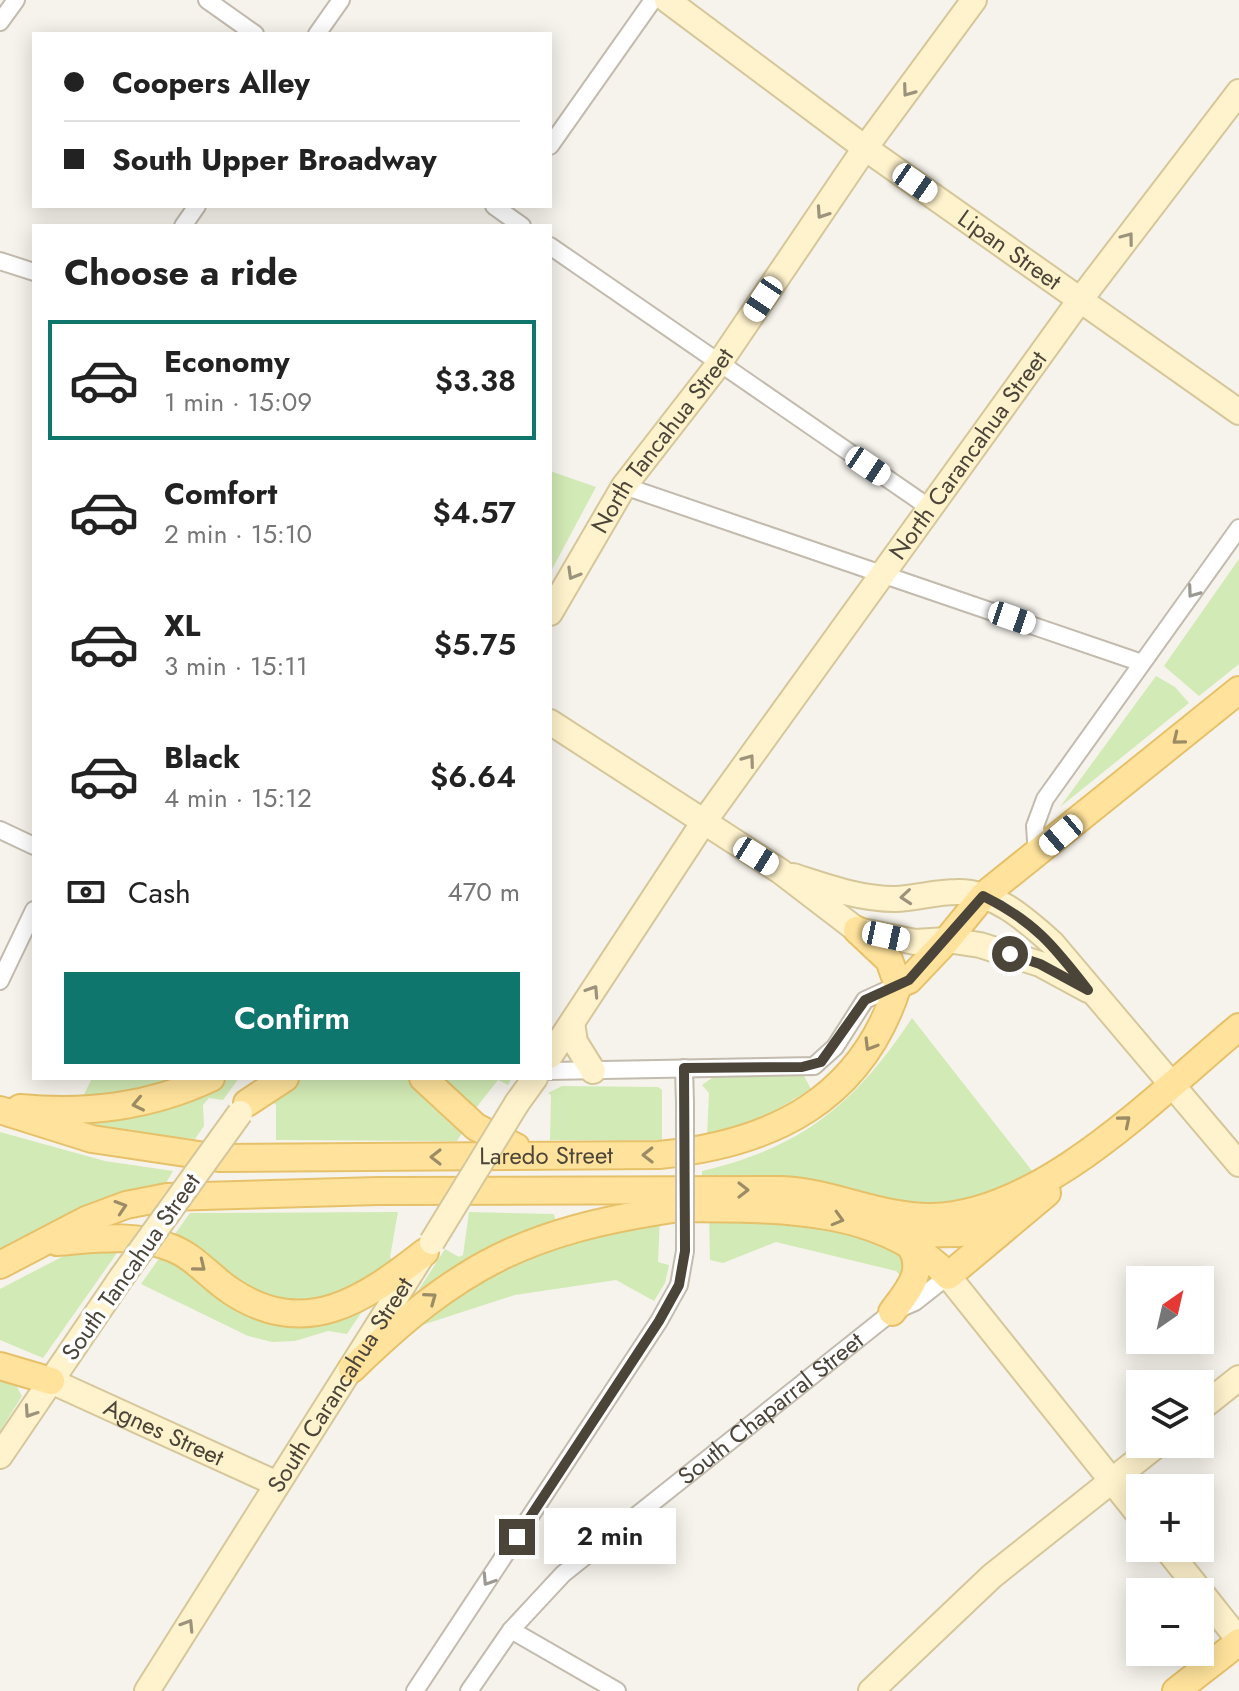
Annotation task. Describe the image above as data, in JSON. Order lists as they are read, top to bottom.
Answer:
{
  "streets": {
    "main road": [
      "Lipan Street",
      "North Tancahua Street",
      "North Carancahua Street",
      "Laredo Street",
      "South Tancahua Street",
      "South Carancahua Street",
      "Agnes Street"
    ],
    "street": ["South Chaparral Street"]
  },
  "crossings": [
    ["Lipan Street", "North Tancahua Street"],
    ["Lipan Street", "North Carancahua Street"],
    ["South Tancahua Street", "Agnes Street"],
    ["South Carancahua Street", "Agnes Street"]
  ],
  "one_way": ["North Tancahua Street", "North Carancahua Street"],
  "north": "top right",
  "page": {
    "banner": ["Coopers Alley", "South Upper Broadway"],
    "heading": "Choose a ride",
    "list": [
      {
        "name": "Economy",
        "note": "1 min · 15:09",
        "value": "$3.38"
      },
      {
        "name": "Comfort",
        "note": "2 min · 15:10",
        "value": "$4.57"
      },
      {
        "name": "XL",
        "note": "3 min · 15:11",
        "value": "$5.75"
      },
      {
        "name": "Black",
        "note": "4 min · 15:12",
        "value": "$6.64"
      }
    ],
    "pay": ["Cash", "470 m"],
    "buttons": "Confirm",
    "map_buttons": ["+", "−"],
    "bubble": "2 min"
  }
}
